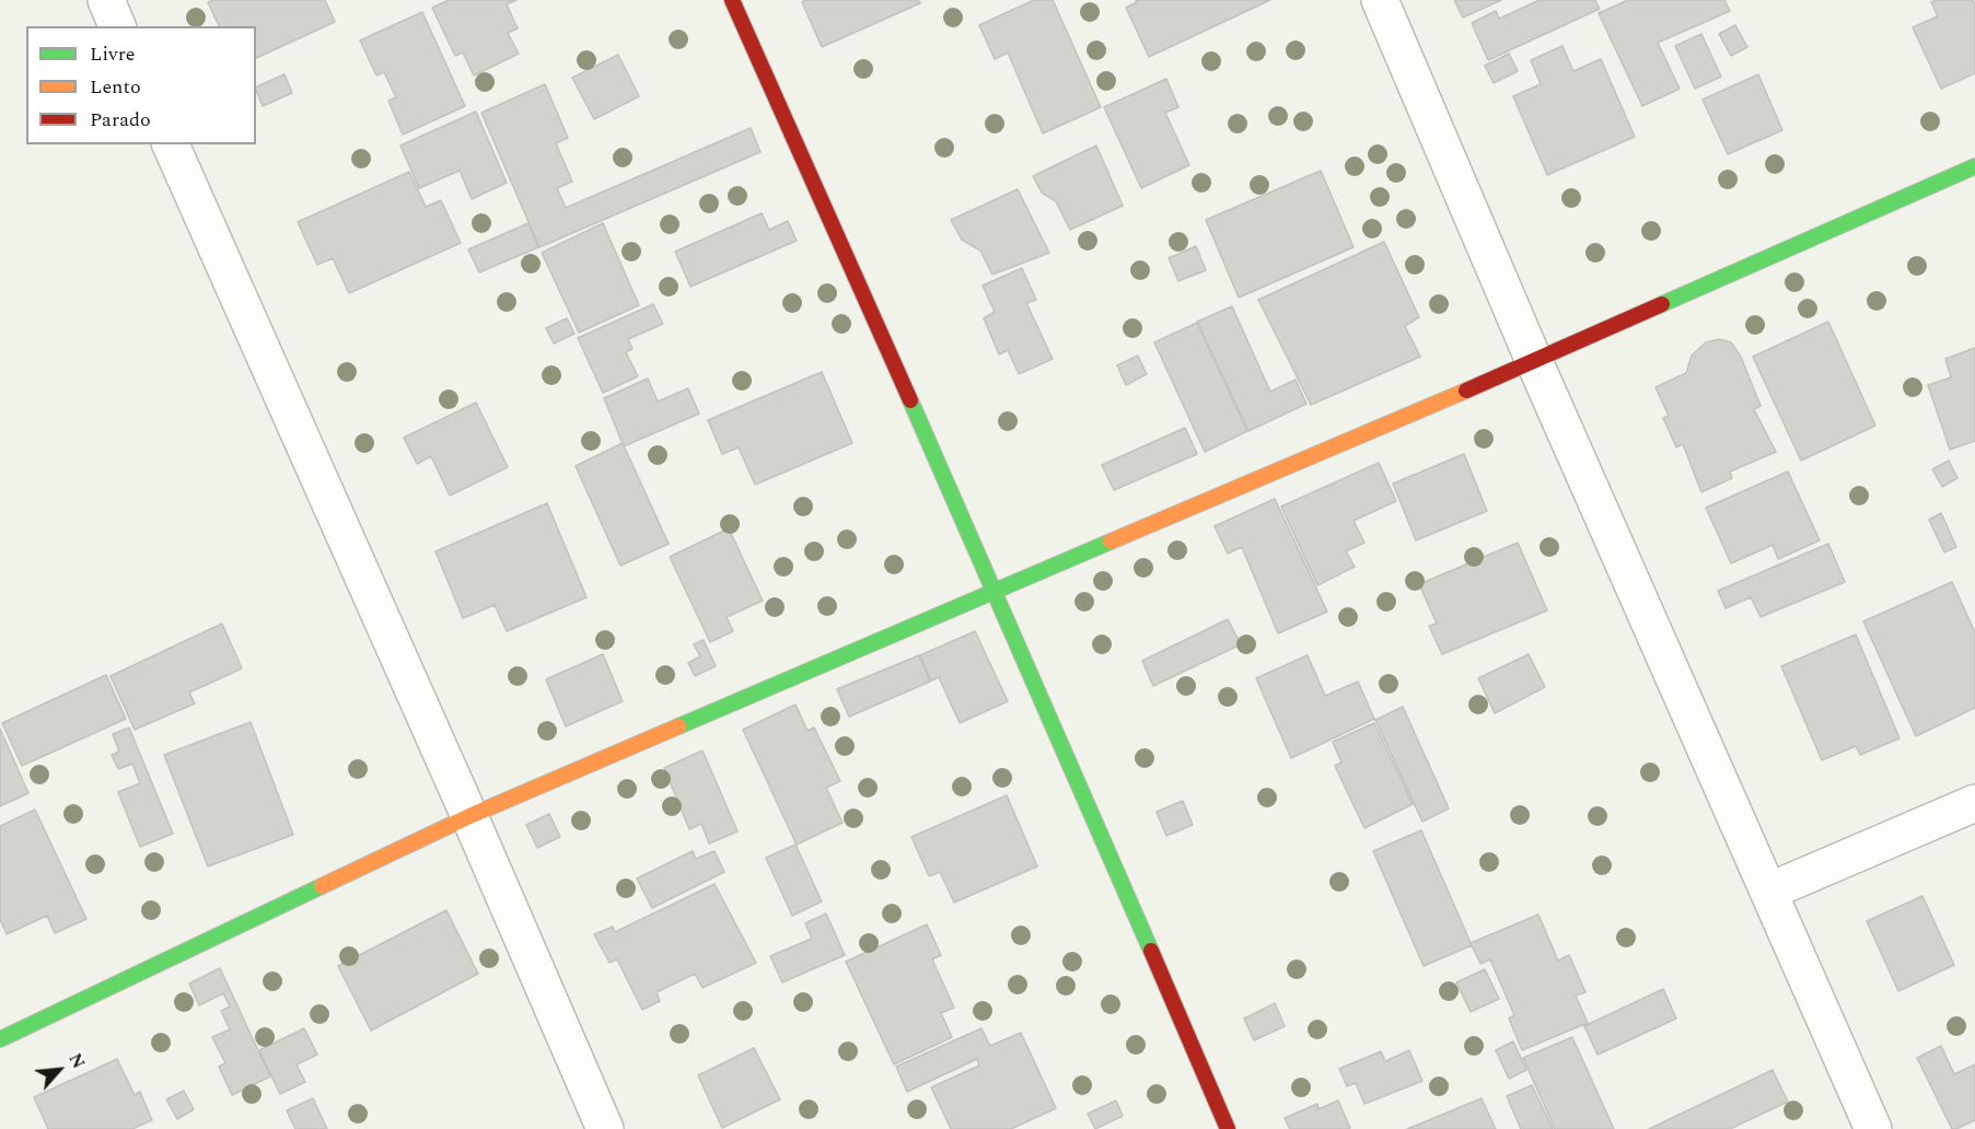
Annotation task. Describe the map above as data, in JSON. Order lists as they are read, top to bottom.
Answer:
{
  "legend": ["Livre", "Lento", "Parado"],
  "north": "top right"
}
